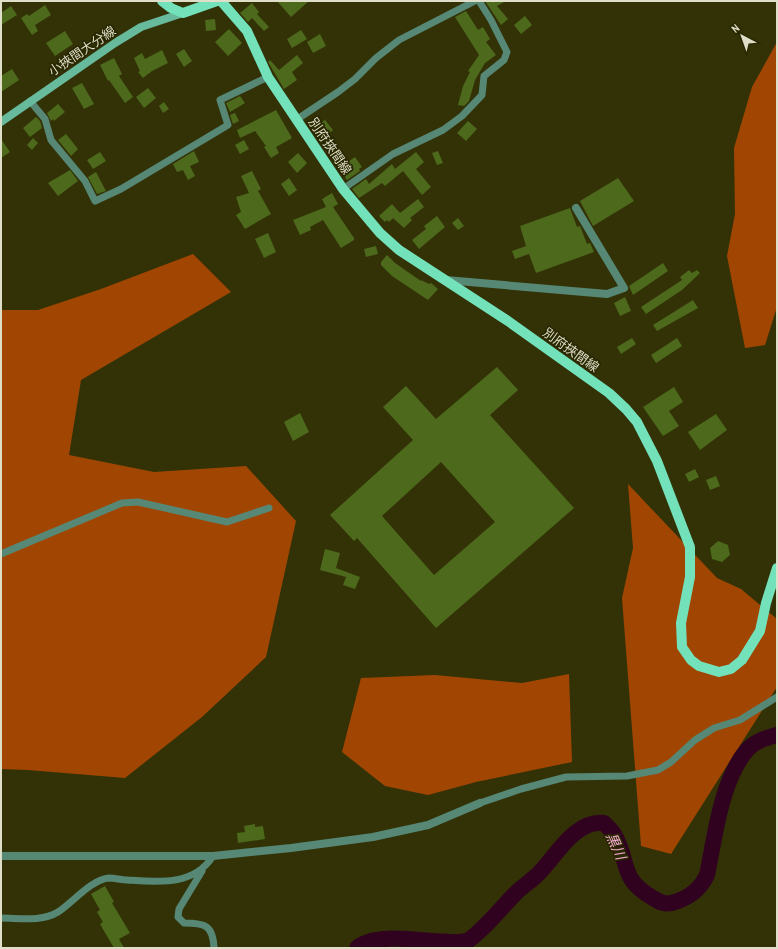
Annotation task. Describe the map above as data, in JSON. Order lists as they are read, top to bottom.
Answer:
{
  "streets": {
    "main road": ["小挾間大分線", "別府挾間線"]
  },
  "water": ["黒川"],
  "north": "top left"
}
